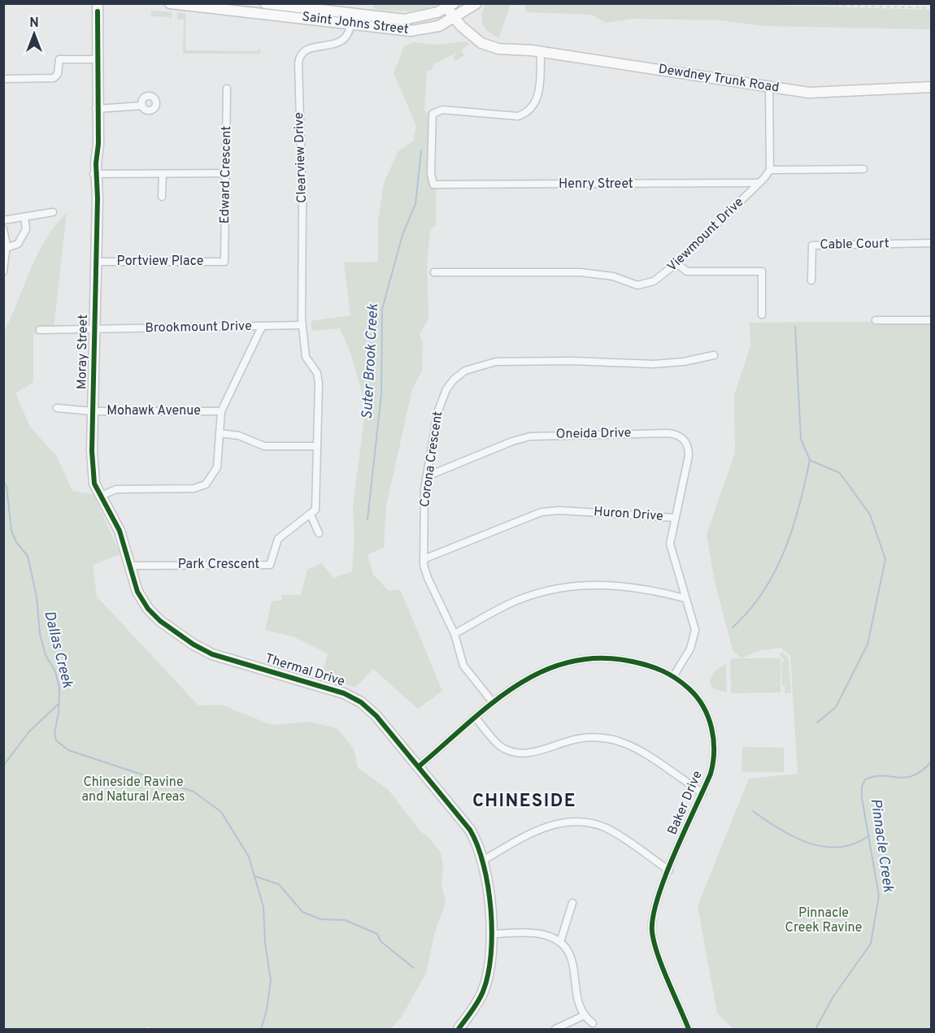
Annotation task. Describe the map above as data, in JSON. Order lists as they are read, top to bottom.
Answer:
{
  "streets": {
    "street": [
      "Saint Johns Street",
      "Dewdney Trunk Road",
      "Clearview Drive",
      "Edward Crescent",
      "Henry Street",
      "Viewmount Drive",
      "Cable Court",
      "Portview Place",
      "Brookmount Drive",
      "Moray Street",
      "Mohawk Avenue",
      "Oneida Drive",
      "Corona Crescent",
      "Huron Drive",
      "Park Crescent",
      "Thermal Drive",
      "Baker Drive"
    ]
  },
  "crossings": [
    ["Saint Johns Street", "Dewdney Trunk Road"],
    ["Saint Johns Street", "Clearview Drive"],
    ["Dewdney Trunk Road", "Henry Street"],
    ["Clearview Drive", "Brookmount Drive"],
    ["Edward Crescent", "Portview Place"],
    ["Henry Street", "Viewmount Drive"],
    ["Portview Place", "Moray Street"],
    ["Brookmount Drive", "Moray Street"],
    ["Moray Street", "Mohawk Avenue"],
    ["Moray Street", "Thermal Drive"],
    ["Oneida Drive", "Corona Crescent"],
    ["Oneida Drive", "Huron Drive"],
    ["Corona Crescent", "Huron Drive"],
    ["Corona Crescent", "Baker Drive"],
    ["Huron Drive", "Baker Drive"],
    ["Park Crescent", "Thermal Drive"],
    ["Thermal Drive", "Baker Drive"]
  ],
  "districts": ["CHINESIDE"],
  "water": ["Suter Brook Creek", "Dallas Creek", "Pinnacle Creek"],
  "parks": ["Chineside Ravine and Natural Areas", "Pinnacle Creek Ravine"],
  "north": "top"
}
